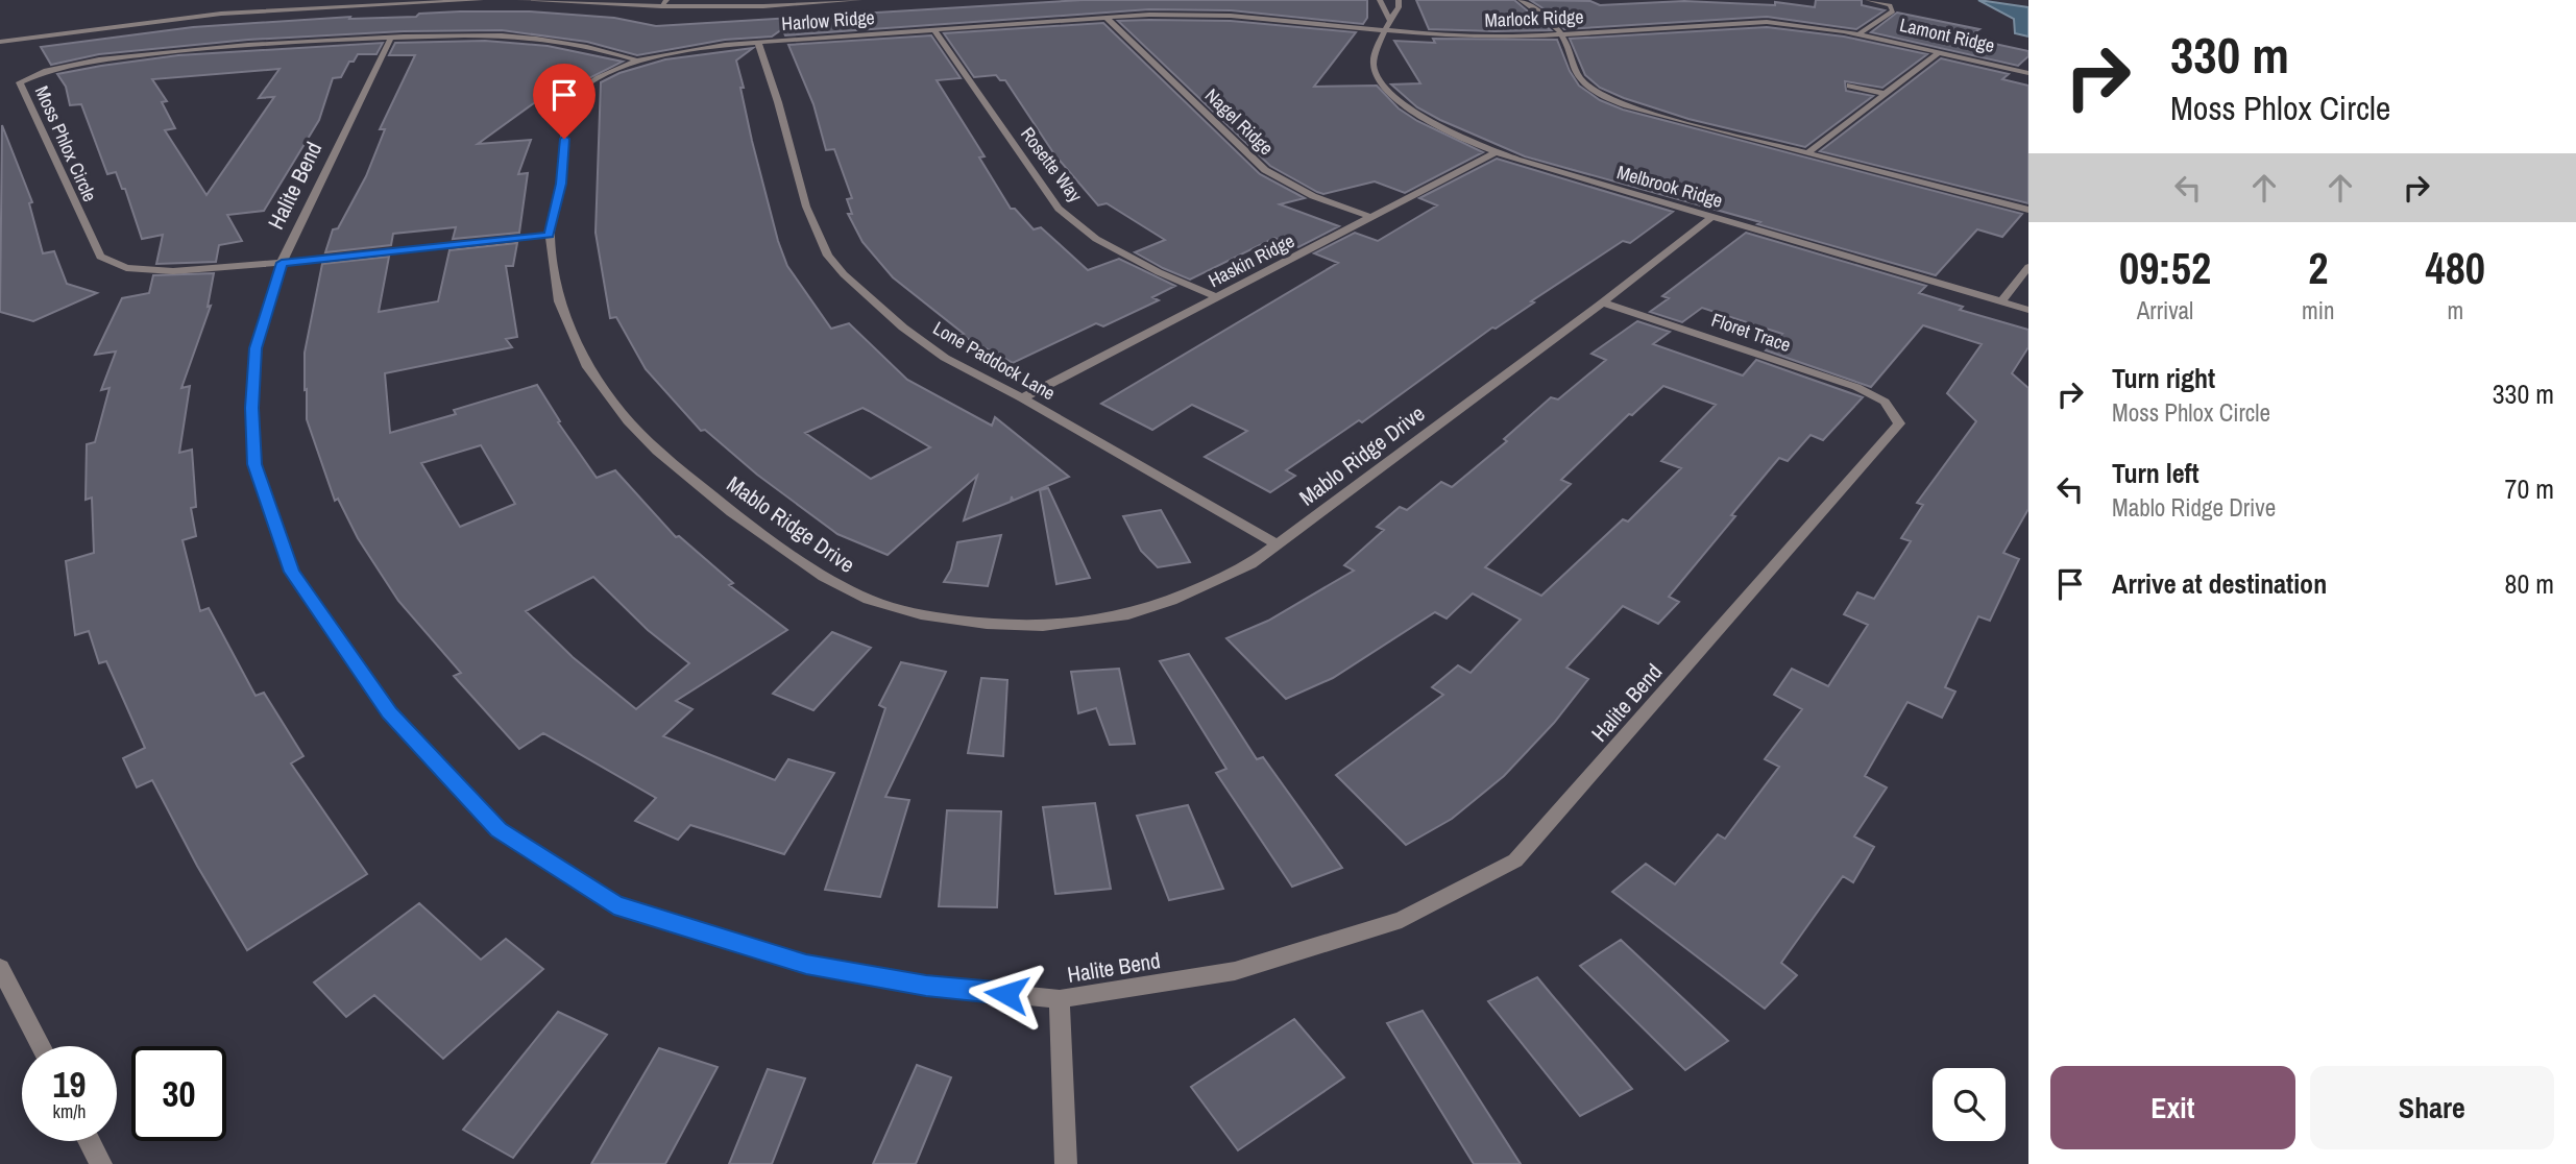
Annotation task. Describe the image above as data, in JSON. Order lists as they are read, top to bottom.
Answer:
{
  "streets": {
    "street": [
      "Marlock Ridge",
      "Harlow Ridge",
      "Lamont Ridge",
      "Nagel Ridge",
      "Moss Phlox Circle",
      "Rosette Way",
      "Halite Bend",
      "Melbrook Ridge",
      "Haskin Ridge",
      "Floret Trace",
      "Lone Paddock Lane",
      "Mablo Ridge Drive"
    ]
  },
  "crossings": [
    ["Marlock Ridge", "Lamont Ridge"],
    ["Marlock Ridge", "Melbrook Ridge"],
    ["Harlow Ridge", "Nagel Ridge"],
    ["Harlow Ridge", "Moss Phlox Circle"],
    ["Harlow Ridge", "Rosette Way"],
    ["Harlow Ridge", "Lone Paddock Lane"],
    ["Harlow Ridge", "Mablo Ridge Drive"],
    ["Nagel Ridge", "Haskin Ridge"],
    ["Moss Phlox Circle", "Halite Bend"],
    ["Moss Phlox Circle", "Mablo Ridge Drive"],
    ["Rosette Way", "Haskin Ridge"],
    ["Halite Bend", "Floret Trace"],
    ["Melbrook Ridge", "Haskin Ridge"],
    ["Melbrook Ridge", "Mablo Ridge Drive"],
    ["Haskin Ridge", "Lone Paddock Lane"],
    ["Floret Trace", "Mablo Ridge Drive"],
    ["Lone Paddock Lane", "Mablo Ridge Drive"]
  ],
  "page": {
    "turn": ["330 m", "Moss Phlox Circle"],
    "eta": [
      "09:52",
      "Arrival",
      "2",
      "min",
      "480",
      "m"
    ],
    "list": [
      {
        "name": "Turn right",
        "note": "Moss Phlox Circle",
        "value": "330 m"
      },
      {
        "name": "Turn left",
        "note": "Mablo Ridge Drive",
        "value": "70 m"
      },
      {
        "name": "Arrive at destination",
        "value": "80 m"
      }
    ],
    "speed": "19 km/h",
    "limit": "30",
    "buttons": ["Exit", "Share"]
  }
}
